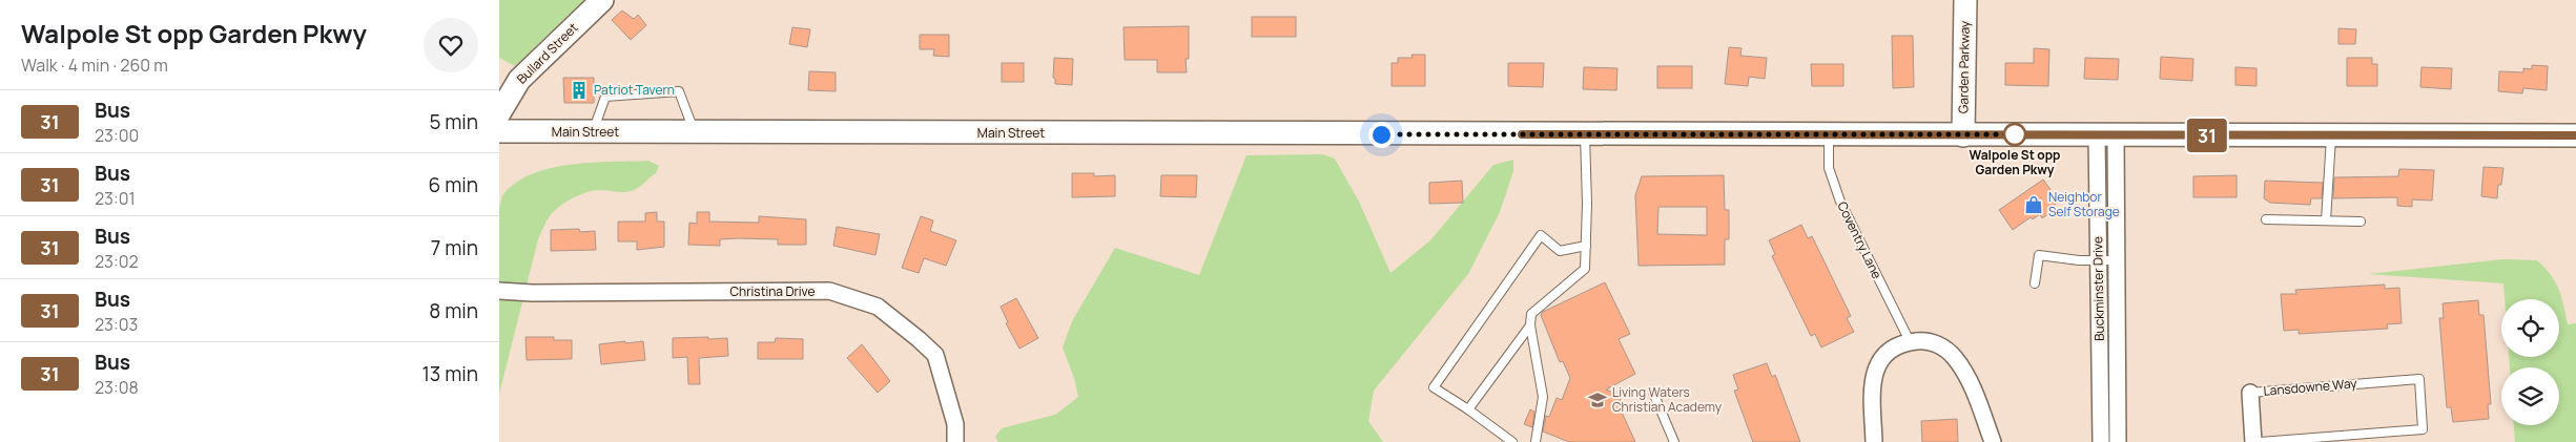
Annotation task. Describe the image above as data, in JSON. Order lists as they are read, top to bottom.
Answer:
{
  "streets": {
    "main road": ["Bullard Street", "Garden Parkway", "Main Street"],
    "street": ["Buckminster Drive", "Christina Drive", "Lansdowne Way"],
    "lane": ["Coventry Lane"]
  },
  "crossings": [
    ["Garden Parkway", "Main Street"],
    ["Main Street", "Coventry Lane"],
    ["Main Street", "Buckminster Drive"]
  ],
  "places": {
    "building": ["Patriot Tavern"],
    "other": ["Walpole St opp Garden Pkwy"],
    "shop": ["Neighbor Self Storage"],
    "school or university": ["Living Waters Christian Academy"]
  },
  "lines": ["bus line 31"],
  "page": {
    "heading": ["Walpole St opp Garden Pkwy", "Walk · 4 min · 260 m"],
    "on_map": "31",
    "list": [
      {
        "mark": "31",
        "name": "Bus",
        "note": "23:00",
        "value": "5 min"
      },
      {
        "mark": "31",
        "name": "Bus",
        "note": "23:01",
        "value": "6 min"
      },
      {
        "mark": "31",
        "name": "Bus",
        "note": "23:02",
        "value": "7 min"
      },
      {
        "mark": "31",
        "name": "Bus",
        "note": "23:03",
        "value": "8 min"
      },
      {
        "mark": "31",
        "name": "Bus",
        "note": "23:08",
        "value": "13 min"
      }
    ]
  }
}
